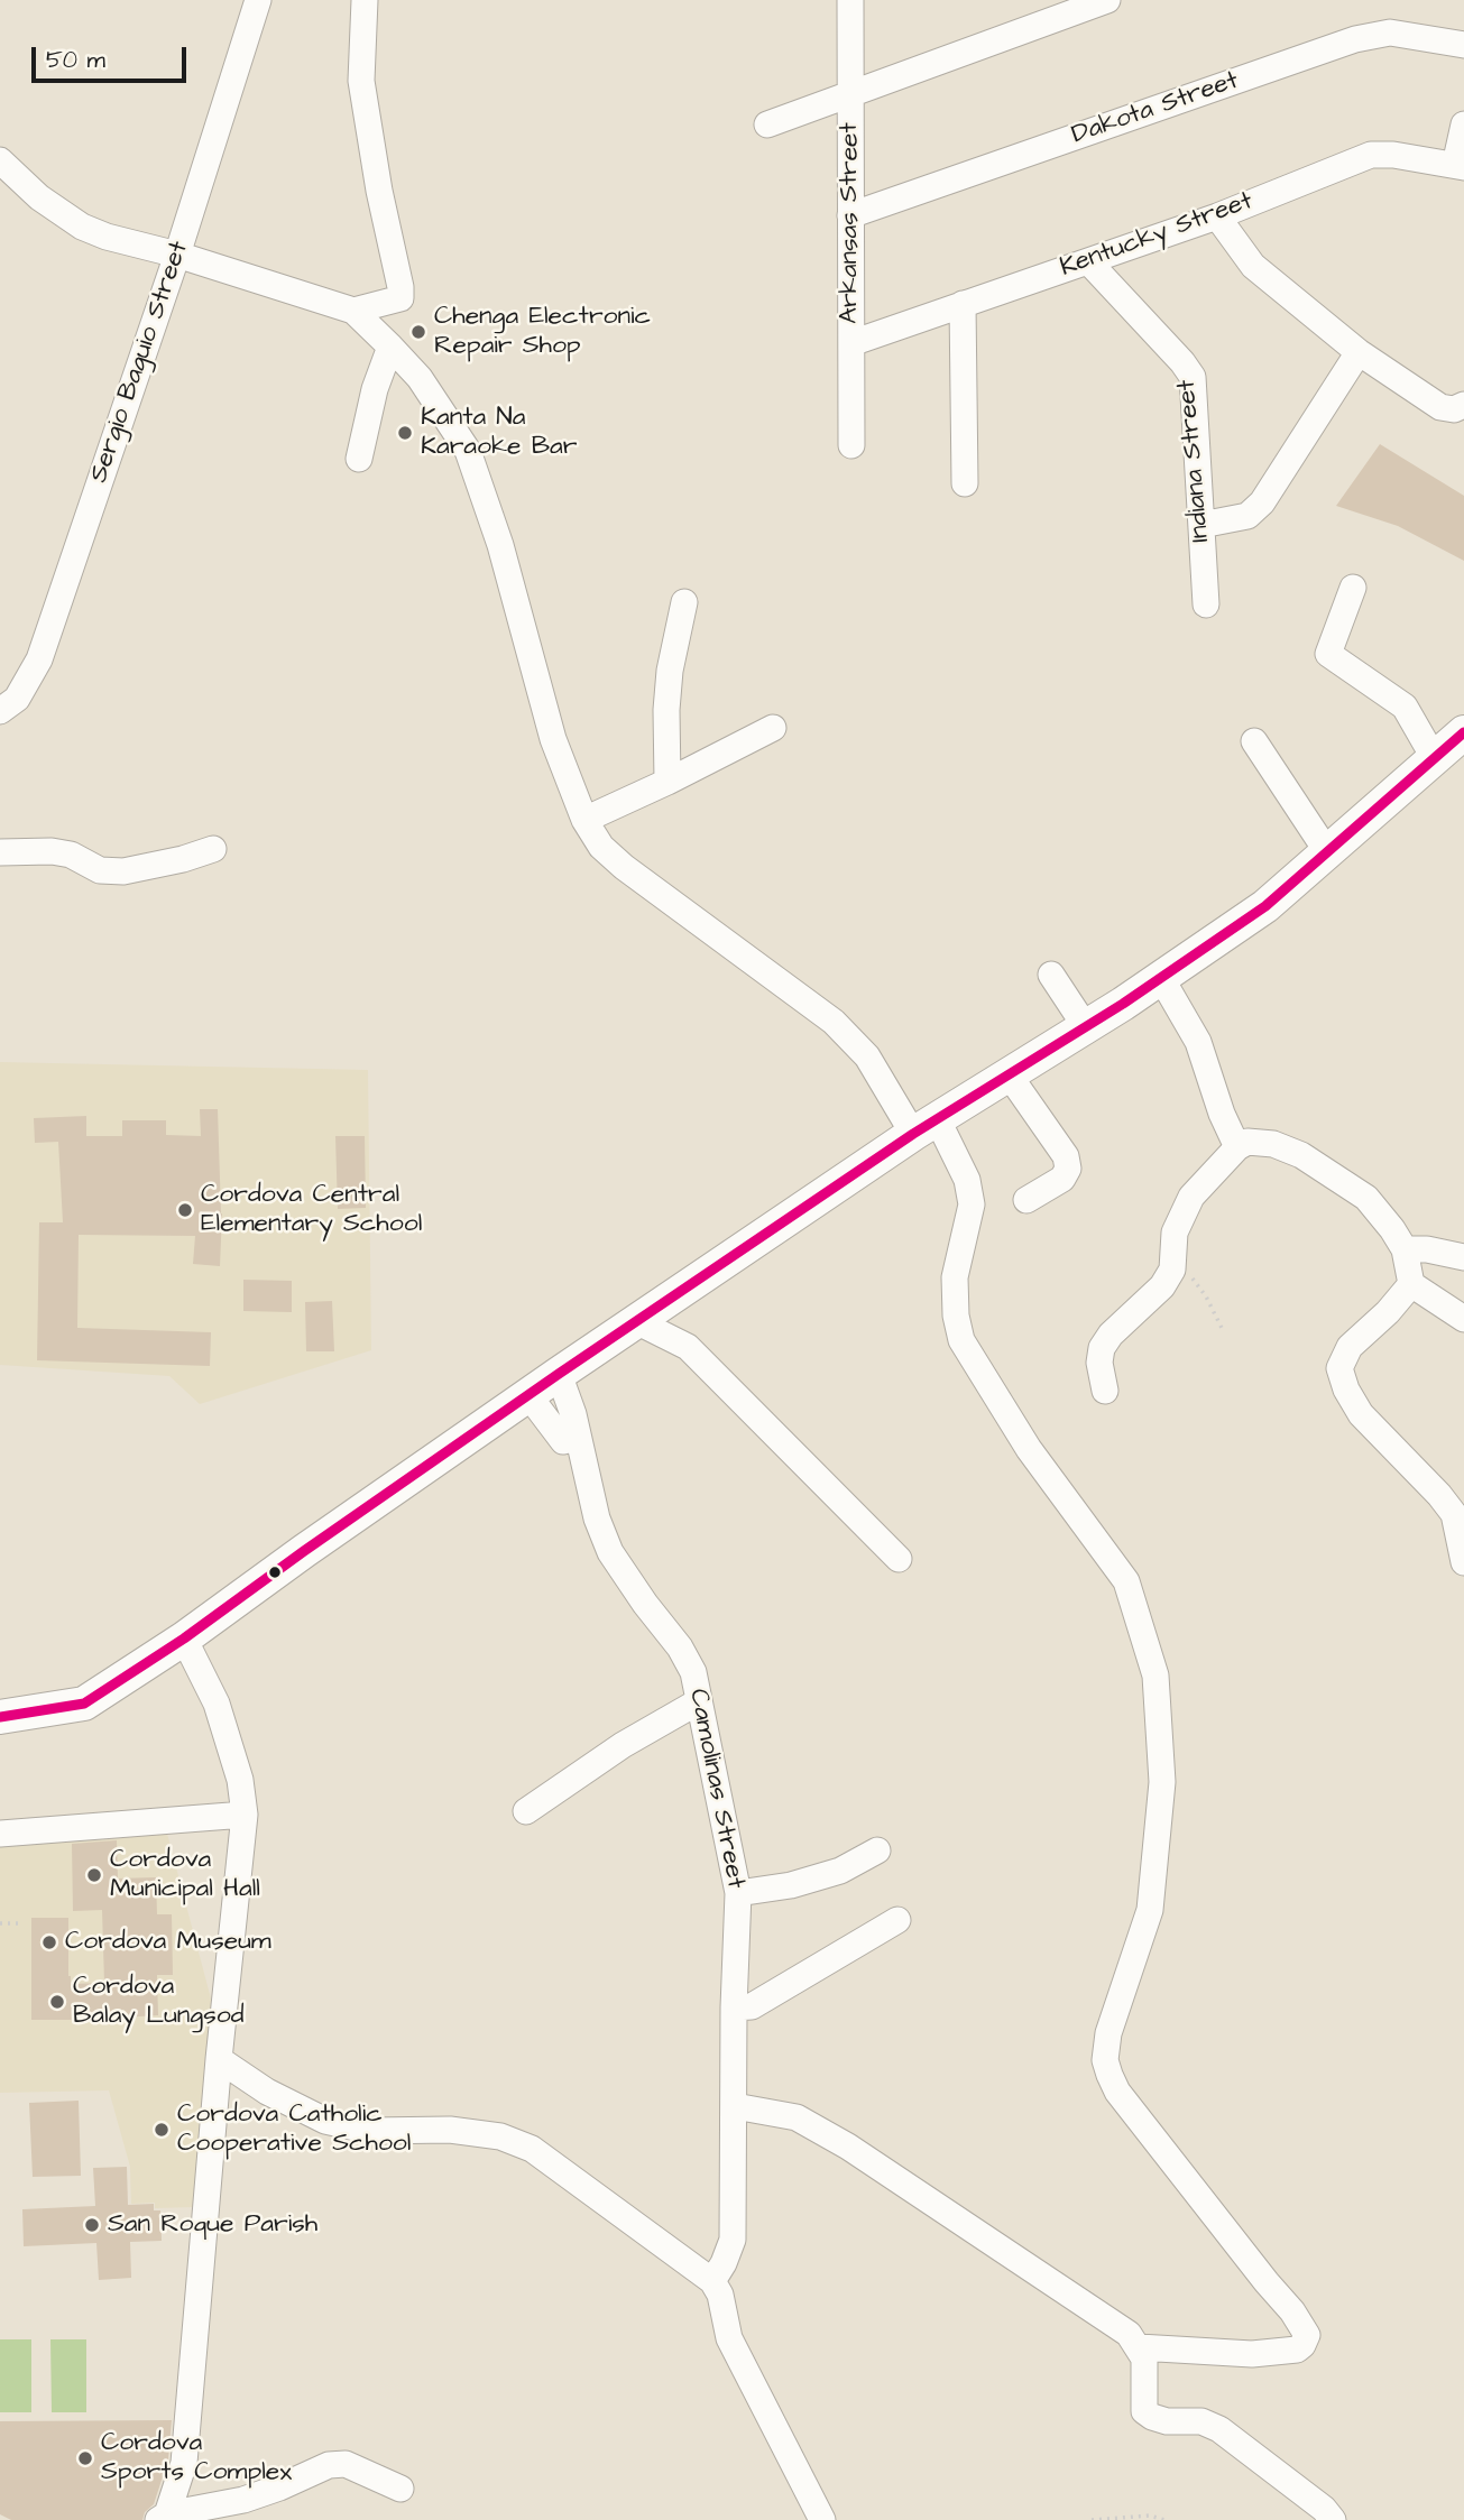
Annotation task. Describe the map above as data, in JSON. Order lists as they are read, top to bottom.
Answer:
{
  "streets": {
    "street": [
      "Dakota Street",
      "Arkansas Street",
      "Kentucky Street",
      "Sergio Baguio Street",
      "Indiana Street",
      "Camolinas Street"
    ]
  },
  "crossings": [
    ["Dakota Street", "Arkansas Street"],
    ["Arkansas Street", "Kentucky Street"],
    ["Kentucky Street", "Indiana Street"]
  ],
  "places": [
    "Chenga Electronic Repair Shop",
    "Kanta Na Karaoke Bar",
    "Cordova Central Elementary School",
    "Cordova Municipal Hall",
    "Cordova Museum",
    "Cordova Balay Lungsod",
    "Cordova Catholic Cooperative School",
    "San Roque Parish",
    "Cordova Sports Complex"
  ],
  "scale_bar": "50 m"
}
